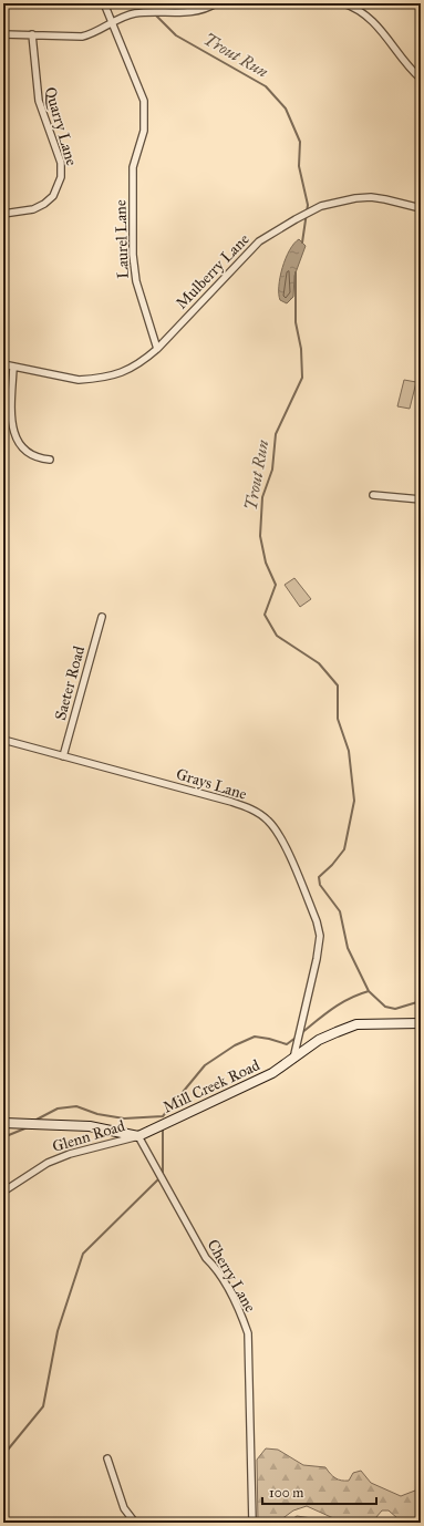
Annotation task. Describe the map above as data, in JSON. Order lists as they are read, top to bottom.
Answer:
{
  "streets": {
    "street": [
      "Quarry Lane",
      "Laurel Lane",
      "Mulberry Lane",
      "Saeter Road",
      "Grays Lane",
      "Mill Creek Road",
      "Glenn Road",
      "Cherry Lane"
    ]
  },
  "crossings": [
    ["Laurel Lane", "Mulberry Lane"],
    ["Saeter Road", "Grays Lane"],
    ["Grays Lane", "Mill Creek Road"],
    ["Mill Creek Road", "Glenn Road"],
    ["Mill Creek Road", "Cherry Lane"],
    ["Glenn Road", "Cherry Lane"]
  ],
  "water": ["Trout Run"],
  "scale_bar": "100 m"
}
